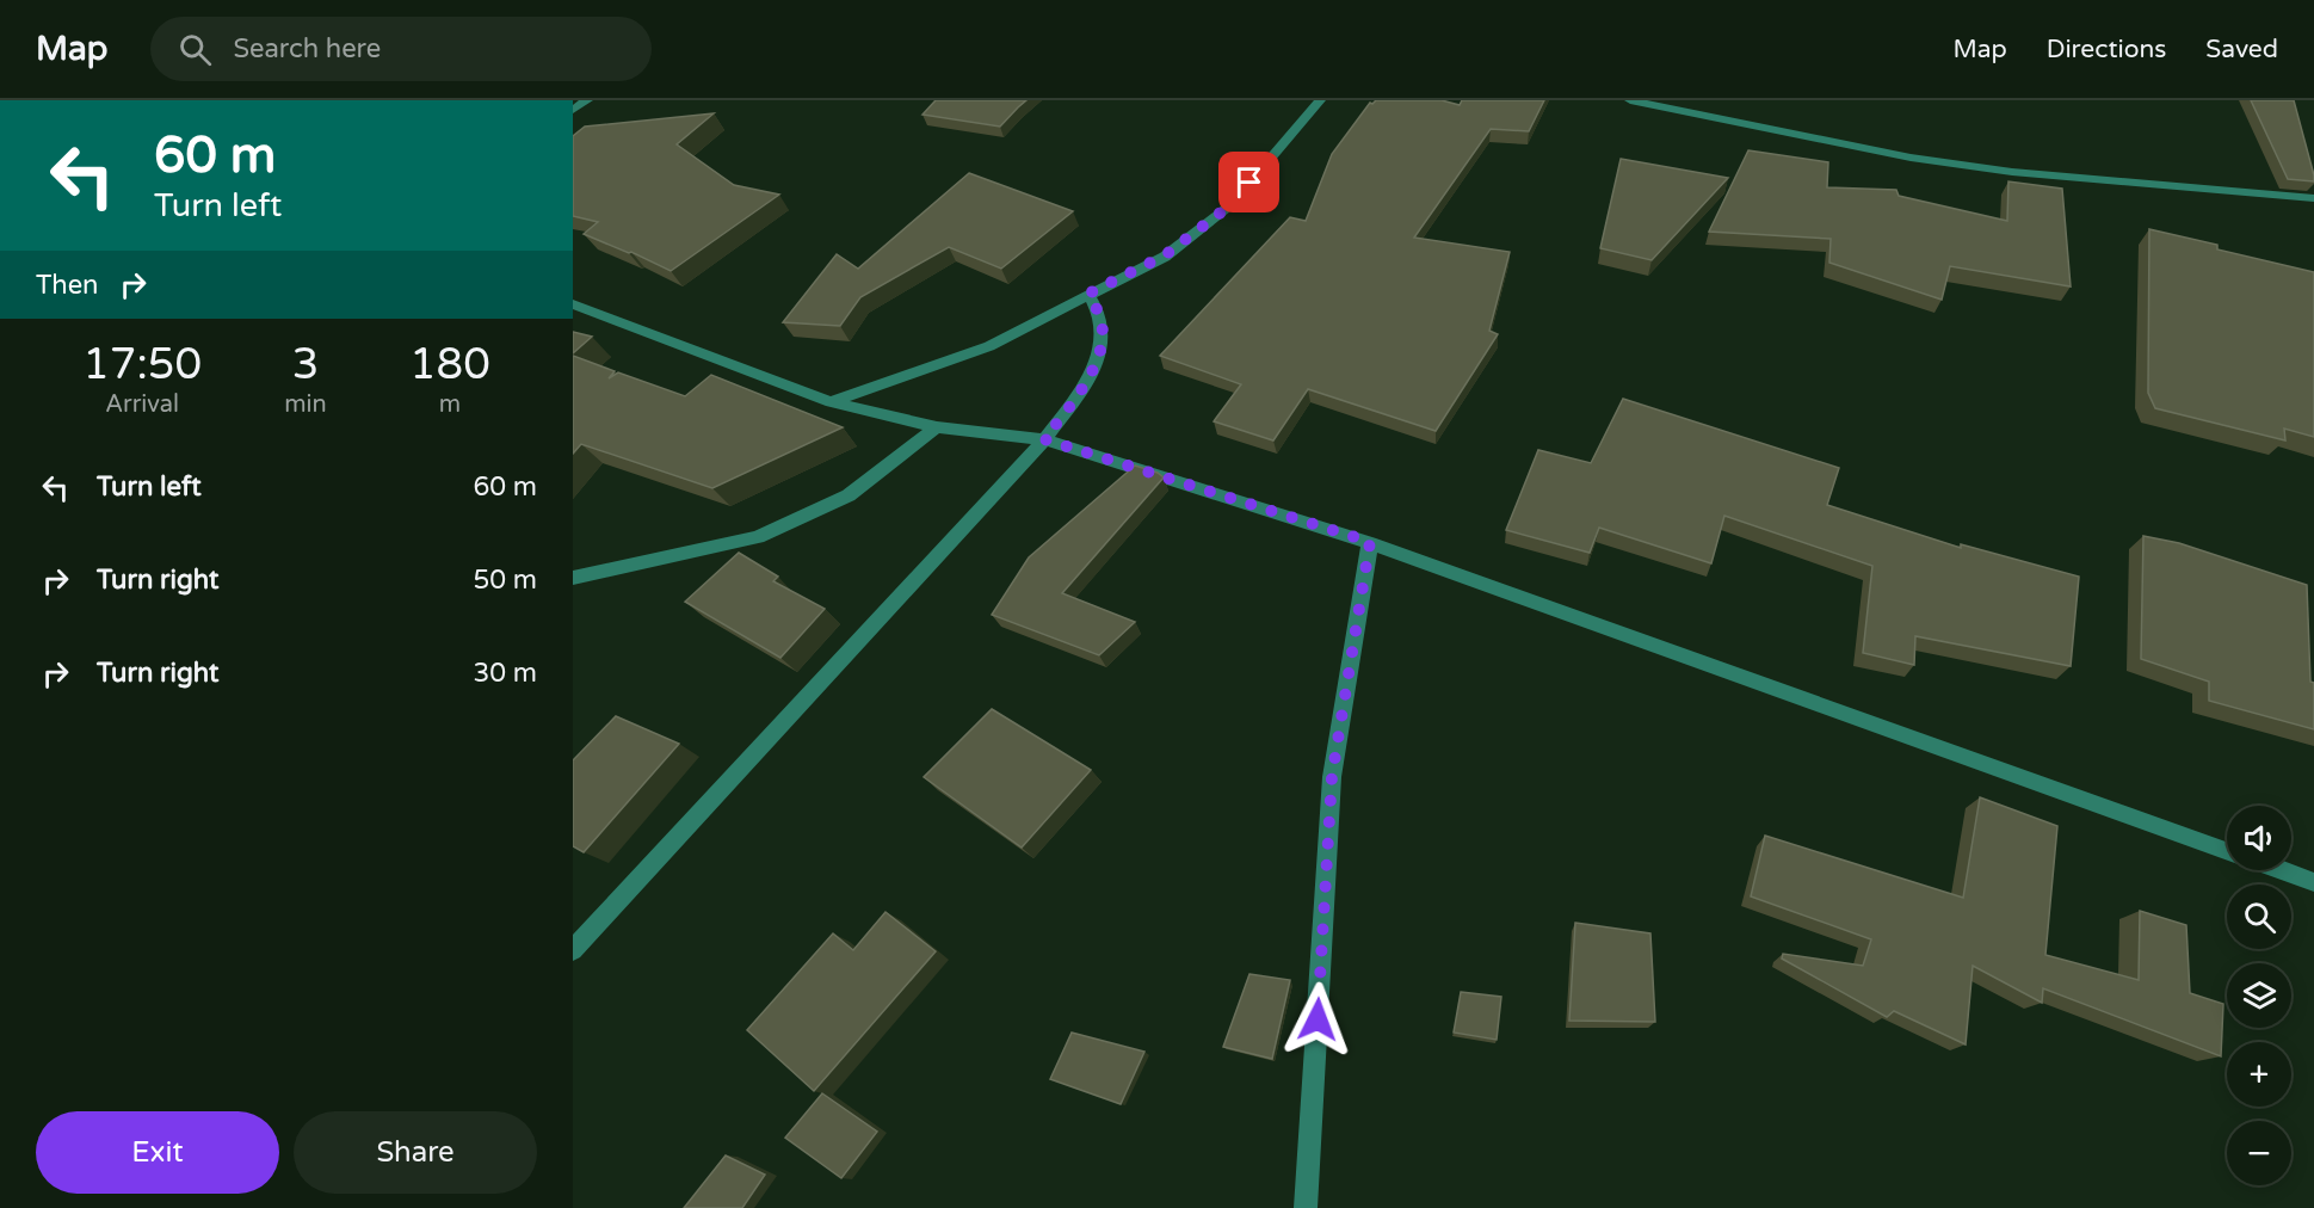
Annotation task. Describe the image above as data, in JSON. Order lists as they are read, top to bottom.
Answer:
{
  "page": {
    "header": "Map",
    "search": "Search here",
    "nav": ["Map", "Directions", "Saved"],
    "turn": ["60 m", "Turn left"],
    "then": "Then",
    "eta": [
      "17:50",
      "Arrival",
      "3",
      "min",
      "180",
      "m"
    ],
    "list": [
      {
        "name": "Turn left",
        "value": "60 m"
      },
      {
        "name": "Turn right",
        "value": "50 m"
      },
      {
        "name": "Turn right",
        "value": "30 m"
      }
    ],
    "map_buttons": ["+", "−"],
    "buttons": ["Exit", "Share"]
  }
}
